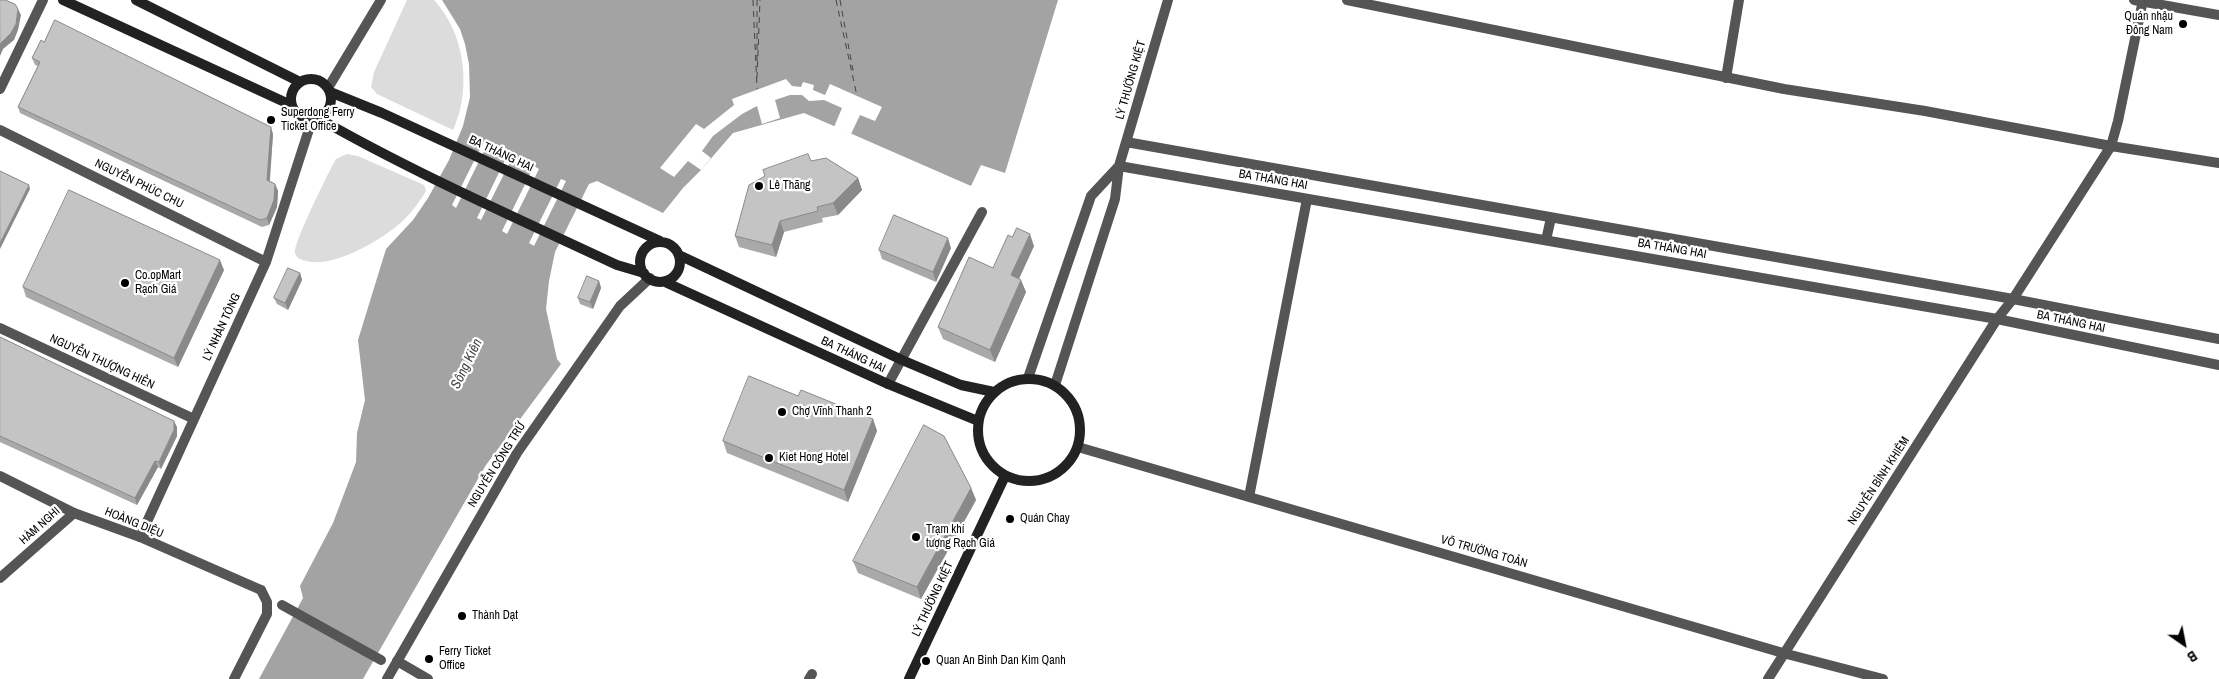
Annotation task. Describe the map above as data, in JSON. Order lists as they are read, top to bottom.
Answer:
{
  "streets": {
    "main road": ["LÝ THƯỜNG KIỆT", "BA THÁNG HAI"],
    "street": [
      "NGUYỄN PHÚC CHU",
      "LÝ NHÂN TÔNG",
      "NGUYỄN THƯỢNG HIỀN",
      "NGUYỄN CÔNG TRỨ",
      "NGUYỄN BỈNH KHIÊM",
      "HOÀNG DIỆU",
      "HÀM NGHI",
      "VÕ TRƯỜNG TOẢN"
    ]
  },
  "crossings": [
    ["LÝ THƯỜNG KIỆT", "BA THÁNG HAI"],
    ["LÝ THƯỜNG KIỆT", "VÕ TRƯỜNG TOẢN"],
    ["BA THÁNG HAI", "LÝ NHÂN TÔNG"],
    ["BA THÁNG HAI", "NGUYỄN CÔNG TRỨ"],
    ["BA THÁNG HAI", "NGUYỄN BỈNH KHIÊM"],
    ["BA THÁNG HAI", "VÕ TRƯỜNG TOẢN"],
    ["NGUYỄN PHÚC CHU", "LÝ NHÂN TÔNG"],
    ["LÝ NHÂN TÔNG", "NGUYỄN THƯỢNG HIỀN"],
    ["LÝ NHÂN TÔNG", "HOÀNG DIỆU"],
    ["NGUYỄN BỈNH KHIÊM", "VÕ TRƯỜNG TOẢN"],
    ["HOÀNG DIỆU", "HÀM NGHI"]
  ],
  "water": ["Sông Kiên"],
  "places": [
    "Quán nhậu Đông Nam",
    "Superdong Ferry Ticket Office",
    "Lê Thāng",
    "Co.opMart Rạch Giá",
    "Chợ Vĩnh Thanh 2",
    "Kiet Hong Hotel",
    "Quán Chay",
    "Trạm khí tượng Rạch Giá",
    "Thành Dạt",
    "Ferry Ticket Office",
    "Quan An Binh Dan Kim Qanh"
  ],
  "north": "bottom right"
}
